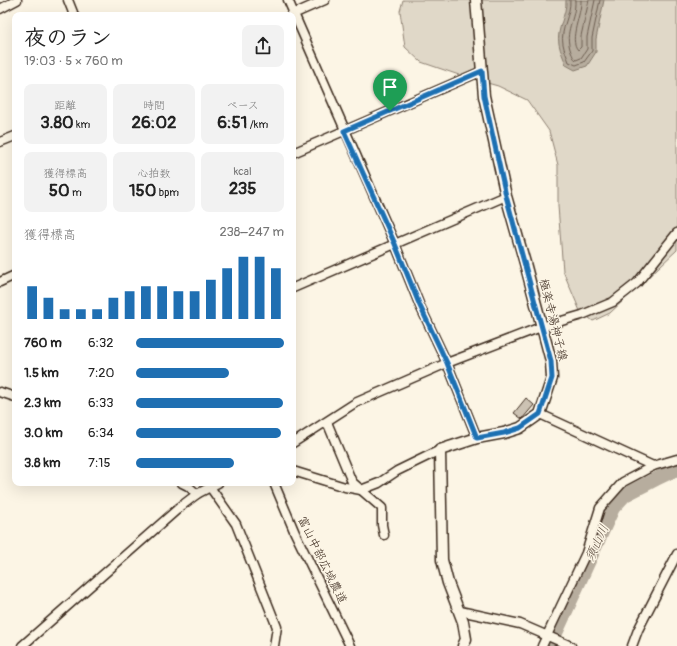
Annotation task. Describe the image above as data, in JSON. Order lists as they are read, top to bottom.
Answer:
{
  "streets": {
    "main road": ["極楽寺湯神子線"],
    "street": ["富山中部広域農道"]
  },
  "water": ["須山川"],
  "page": {
    "heading": ["夜のラン", "19:03 · 5 × 760 m"],
    "stats": [
      ["距離", "3.80 km"],
      ["時間", "26:02"],
      ["ペース", "6:51 /km"],
      ["獲得標高", "50 m"],
      ["心拍数", "150 bpm"],
      ["kcal", "235"]
    ],
    "chart": ["獲得標高", "238–247 m"],
    "list": [
      {
        "name": "760 m",
        "note": "6:32"
      },
      {
        "name": "1.5 km",
        "note": "7:20"
      },
      {
        "name": "2.3 km",
        "note": "6:33"
      },
      {
        "name": "3.0 km",
        "note": "6:34"
      },
      {
        "name": "3.8 km",
        "note": "7:15"
      }
    ]
  }
}
